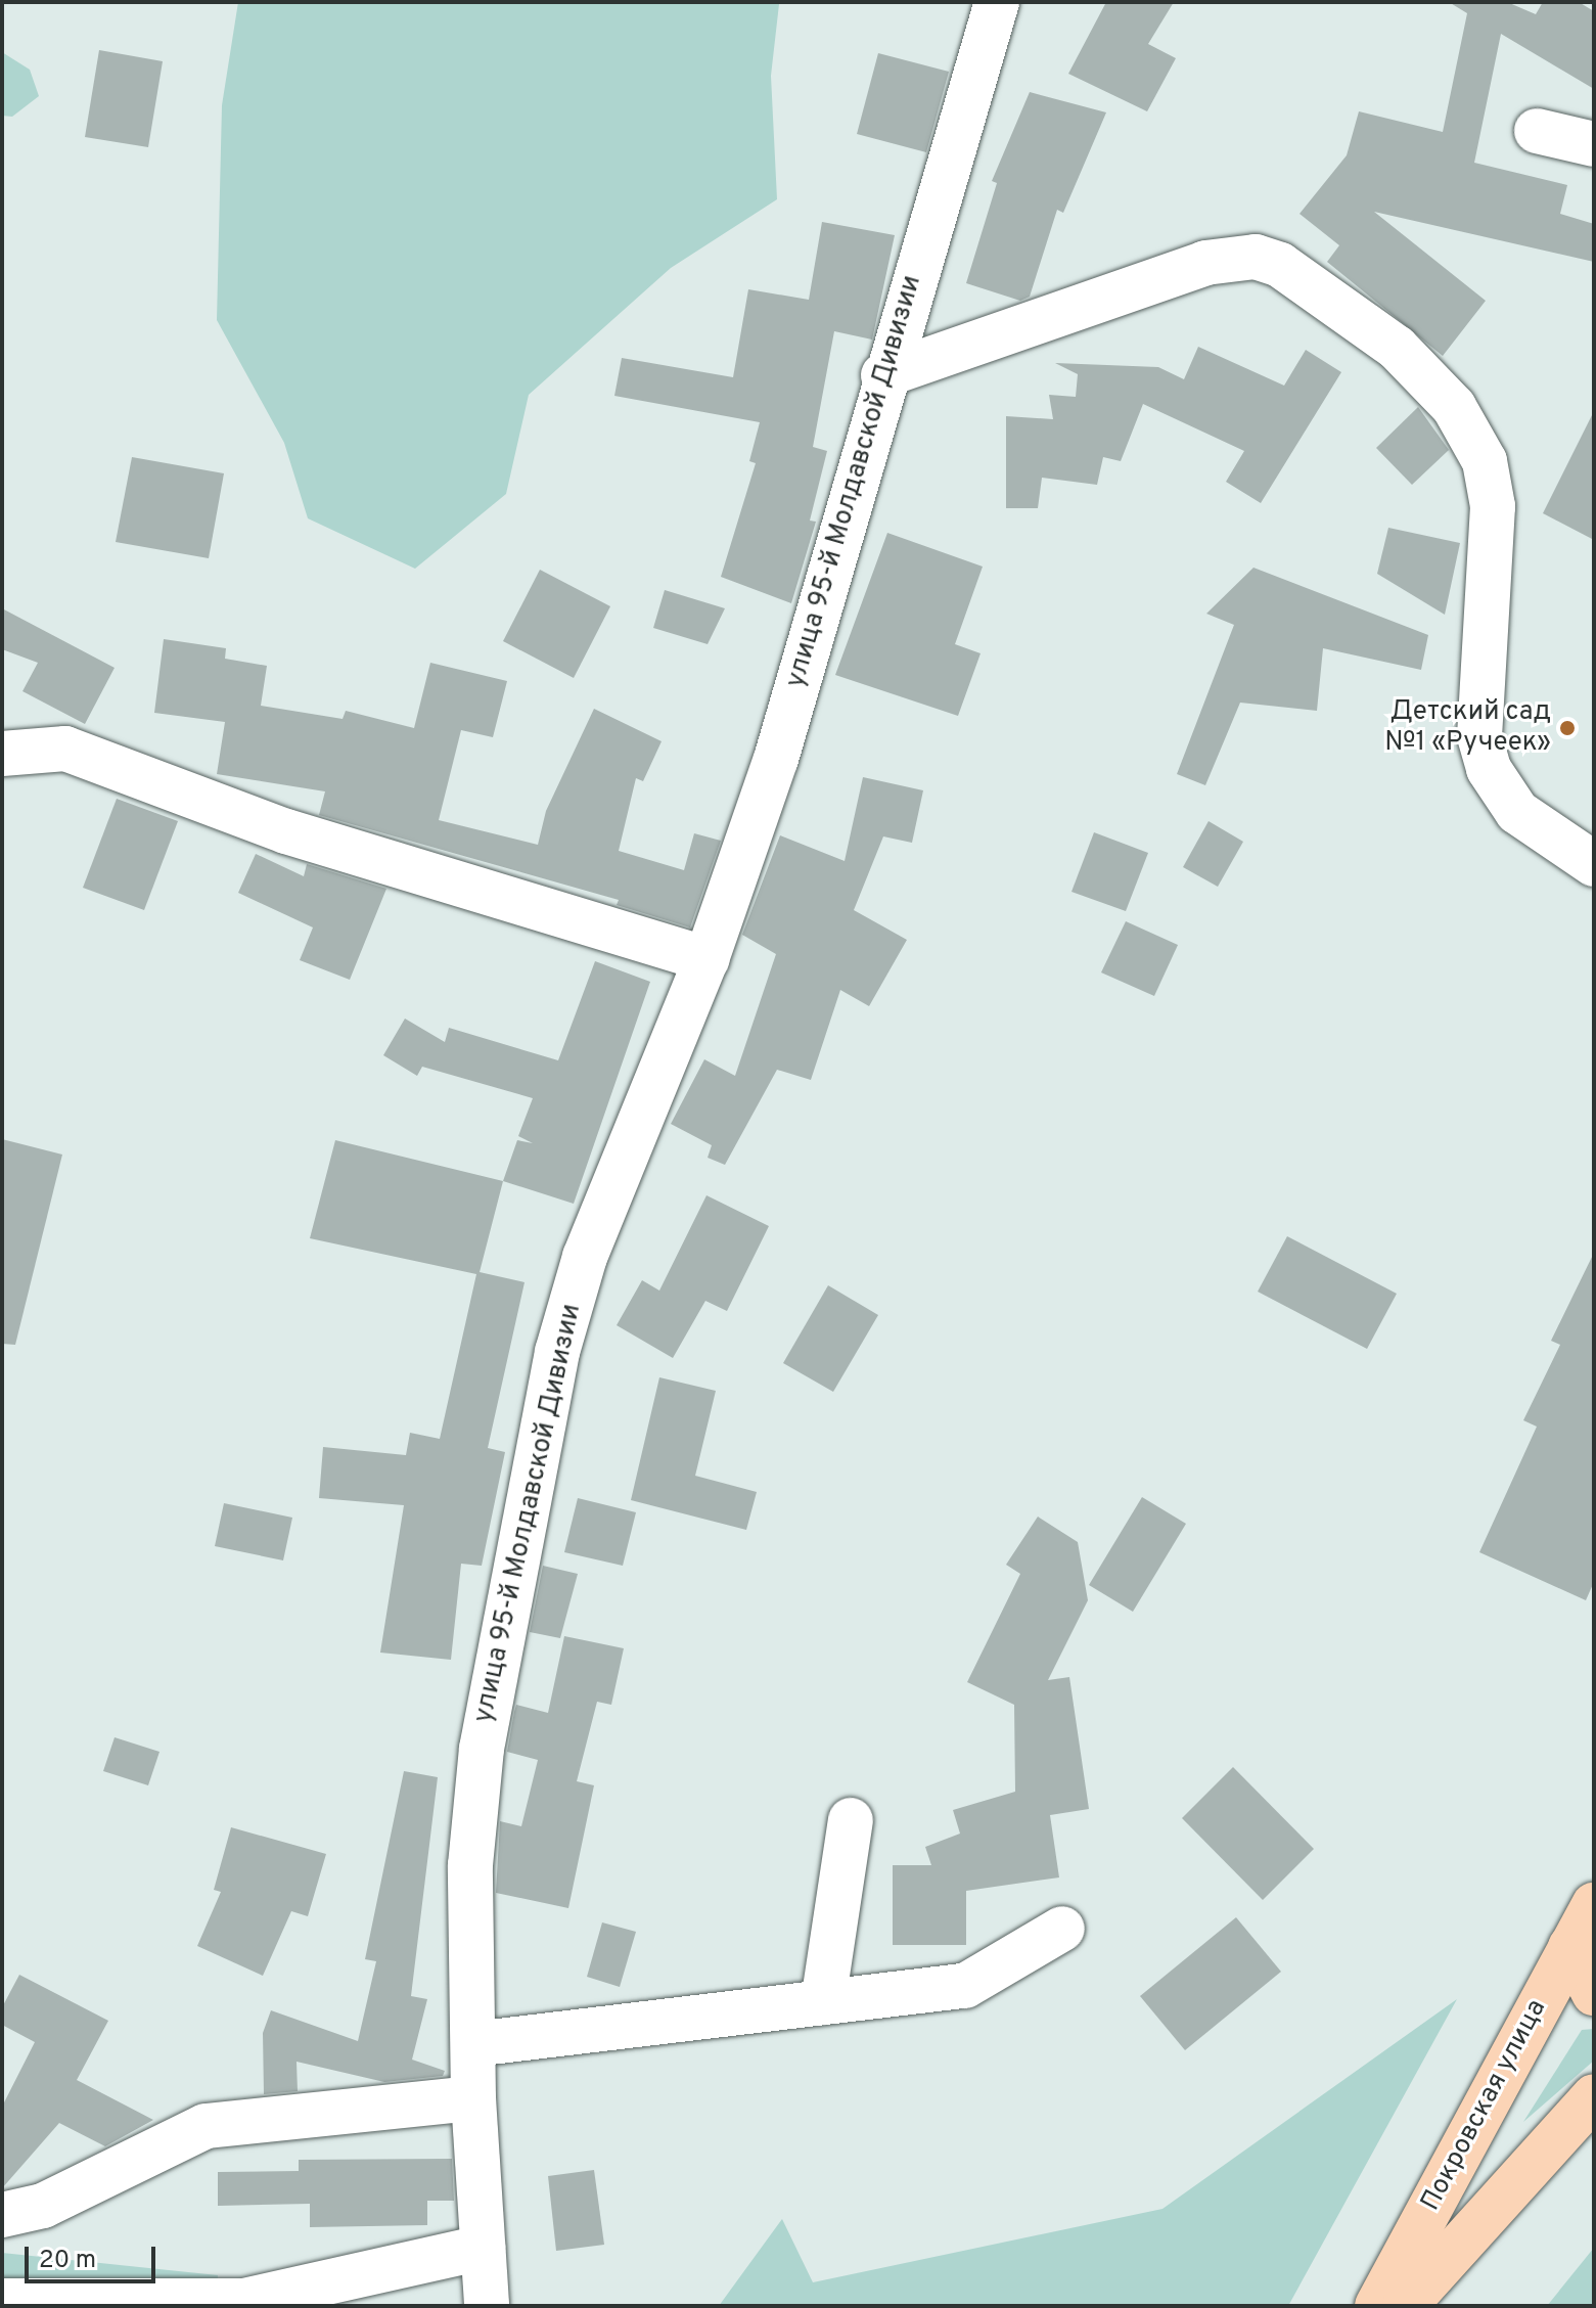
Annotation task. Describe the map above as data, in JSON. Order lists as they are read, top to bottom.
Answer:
{
  "streets": {
    "main road": ["Покровская улица"],
    "street": ["улица 95-й Молдавской Дивизии"]
  },
  "places": ["Детский сад №1 «Ручеек»"],
  "scale_bar": "20 m"
}
